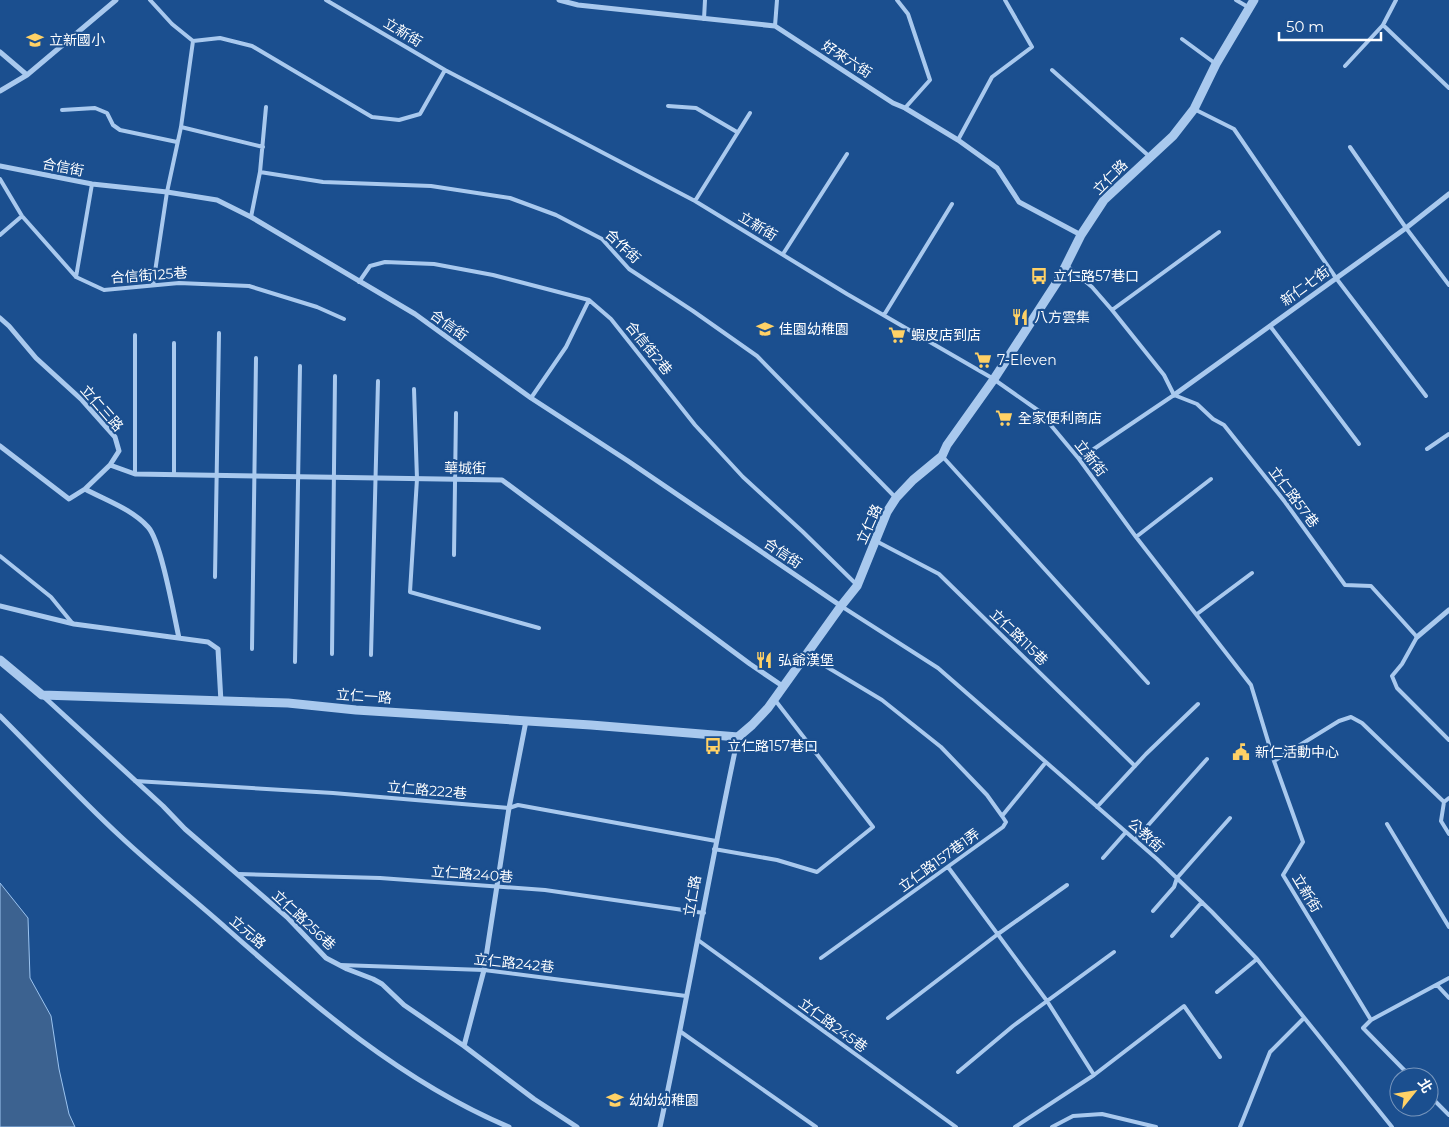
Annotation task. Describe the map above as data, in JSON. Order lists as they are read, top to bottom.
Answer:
{
  "streets": {
    "street": [
      "好來六街",
      "合信街",
      "立仁路",
      "新仁七街",
      "立仁三路",
      "華城街",
      "立仁一路",
      "立仁路256巷",
      "立元路"
    ],
    "lane": [
      "立新街",
      "合作街",
      "合信街125巷",
      "合信街2巷",
      "立仁路57巷",
      "立仁路115巷",
      "立仁路222巷",
      "公教街",
      "立仁路157巷1弄",
      "立仁路240巷",
      "立仁路242巷",
      "立仁路245巷"
    ]
  },
  "crossings": [
    ["立新街", "立仁路"],
    ["好來六街", "立仁路"],
    ["合信街", "立仁路"],
    ["合信街", "合信街2巷"],
    ["合信街", "公教街"],
    ["立仁路", "合作街"],
    ["立仁路", "合信街2巷"],
    ["立仁路", "華城街"],
    ["立仁路", "立仁路115巷"],
    ["立仁路", "立仁一路"],
    ["立仁路", "立仁路222巷"],
    ["立仁路", "公教街"],
    ["立仁路", "立仁路240巷"],
    ["立仁路", "立仁路242巷"],
    ["立仁路", "立仁路245巷"],
    ["新仁七街", "立仁路57巷"],
    ["立仁三路", "華城街"],
    ["立仁一路", "立仁路256巷"],
    ["立仁路222巷", "立仁路256巷"],
    ["公教街", "立仁路157巷1弄"],
    ["立仁路240巷", "立仁路256巷"],
    ["立仁路256巷", "立仁路242巷"]
  ],
  "places": {
    "school or university": ["立新國小", "佳園幼稚園", "幼幼幼稚園"],
    "bus stop": ["立仁路57巷口", "立仁路157巷口"],
    "restaurant": ["八方雲集", "弘爺漢堡"],
    "supermarket": ["蝦皮店到店", "7-Eleven", "全家便利商店"],
    "public building": ["新仁活動中心"]
  },
  "scale_bar": "50 m",
  "north": "top right"
}
